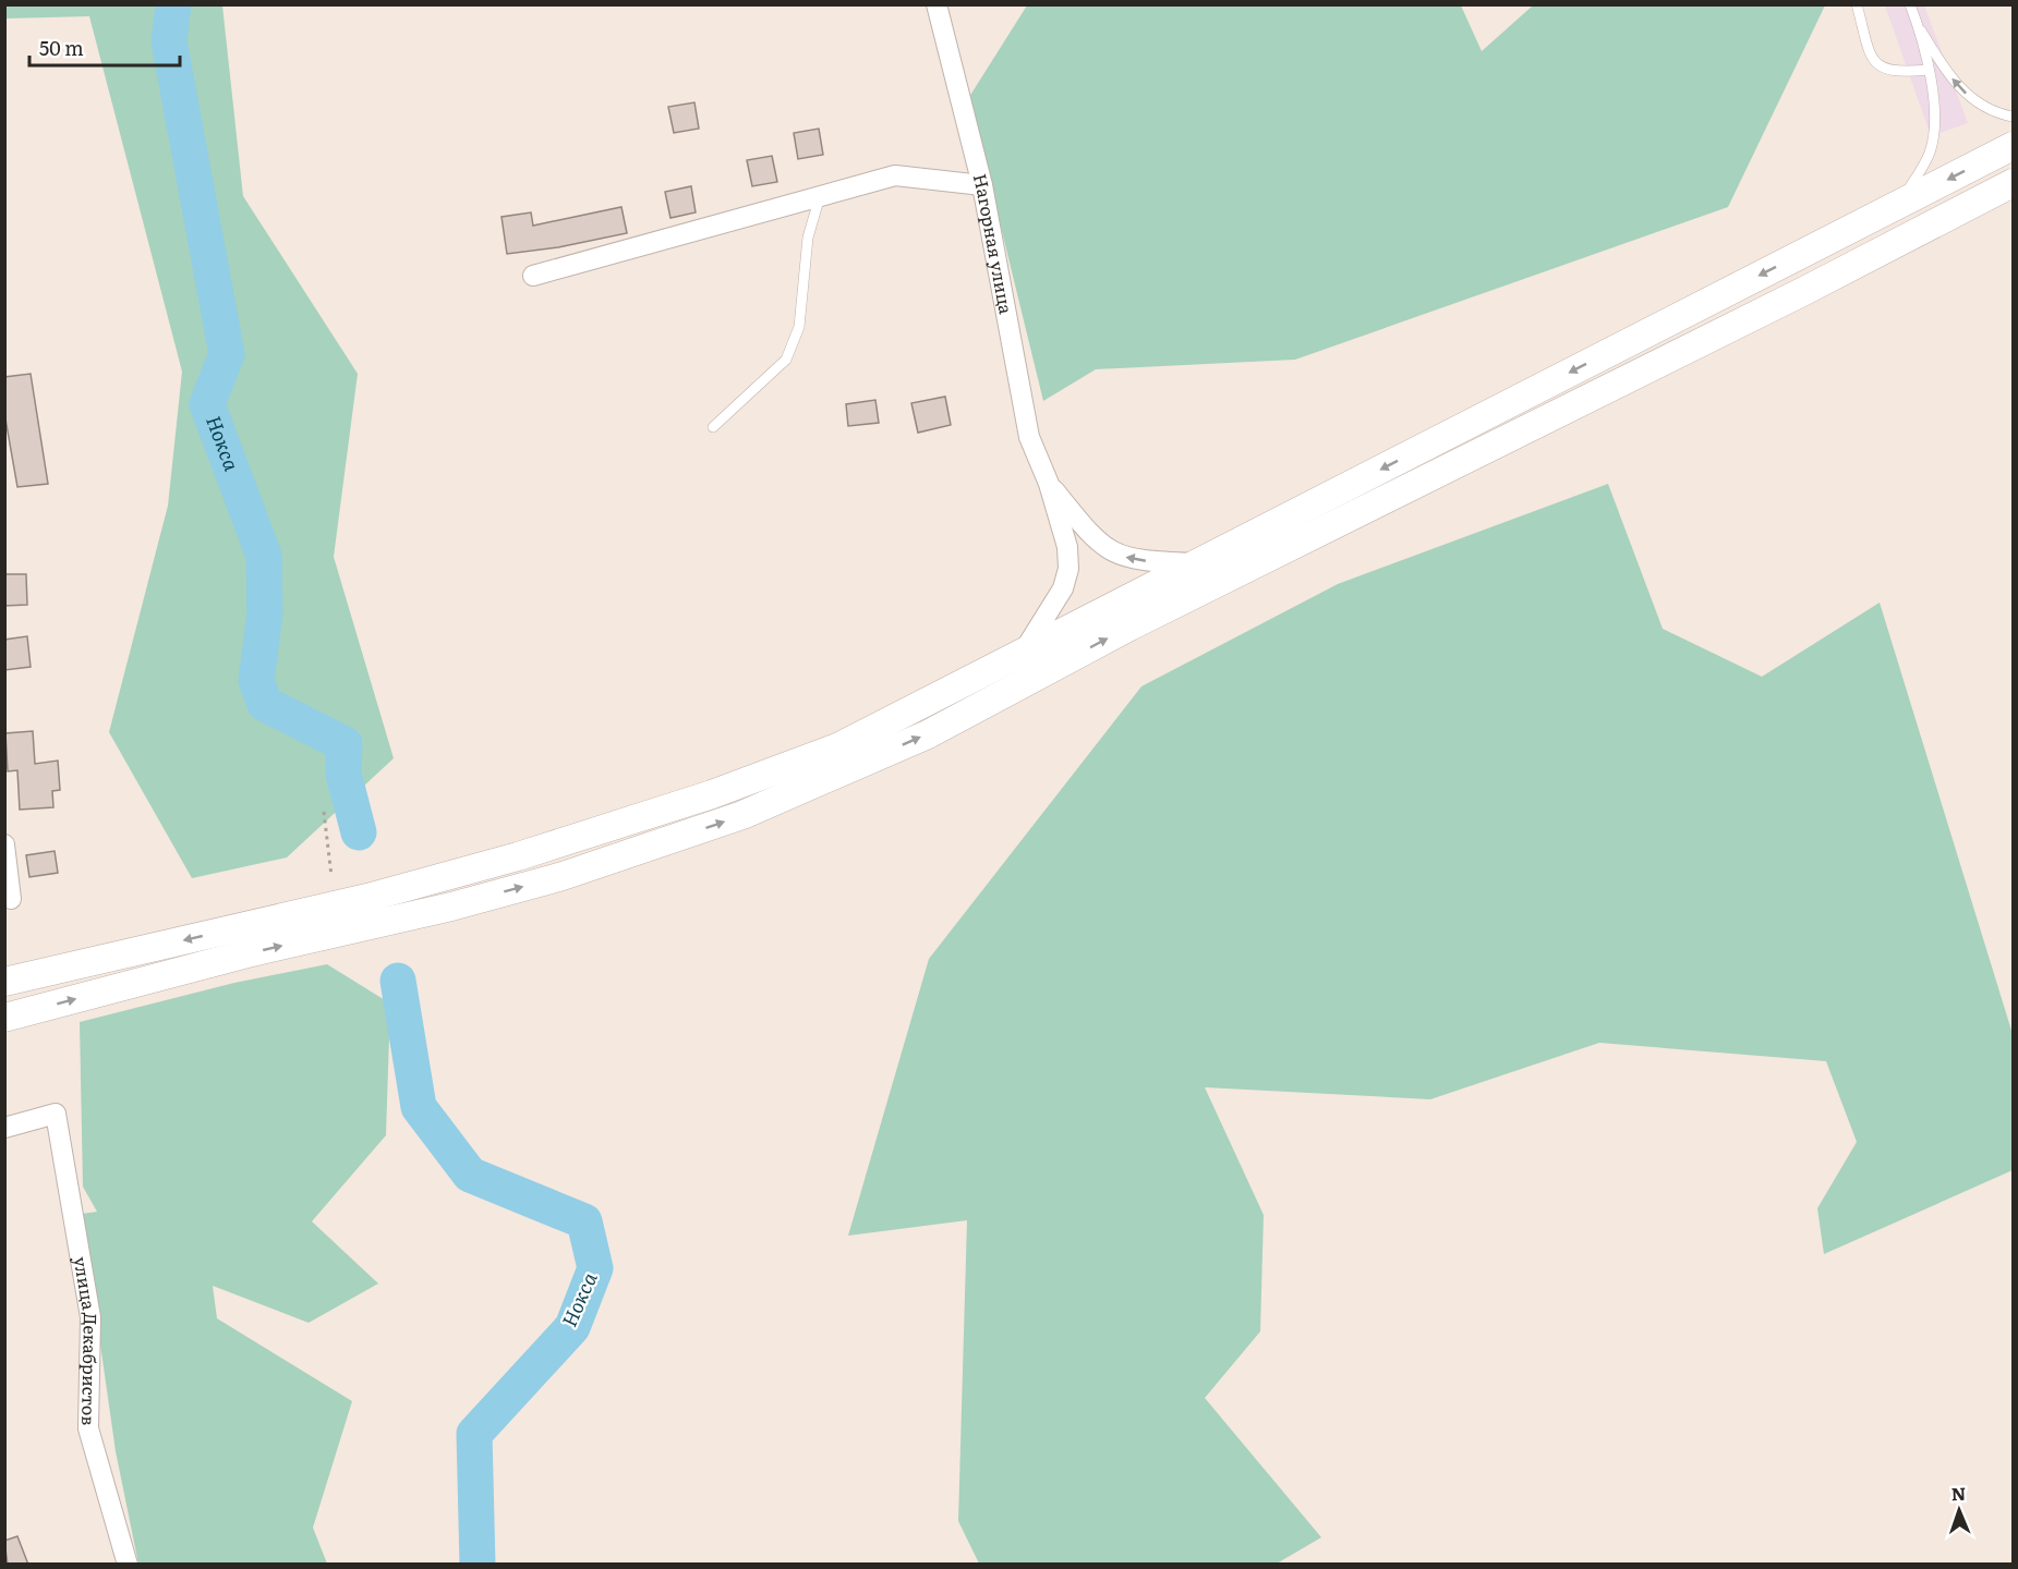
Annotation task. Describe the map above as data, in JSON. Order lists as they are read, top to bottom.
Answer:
{
  "streets": {
    "street": ["Нагорная улица", "улица Декабристов"]
  },
  "water": ["Нокса"],
  "scale_bar": "50 m",
  "north": "top"
}
